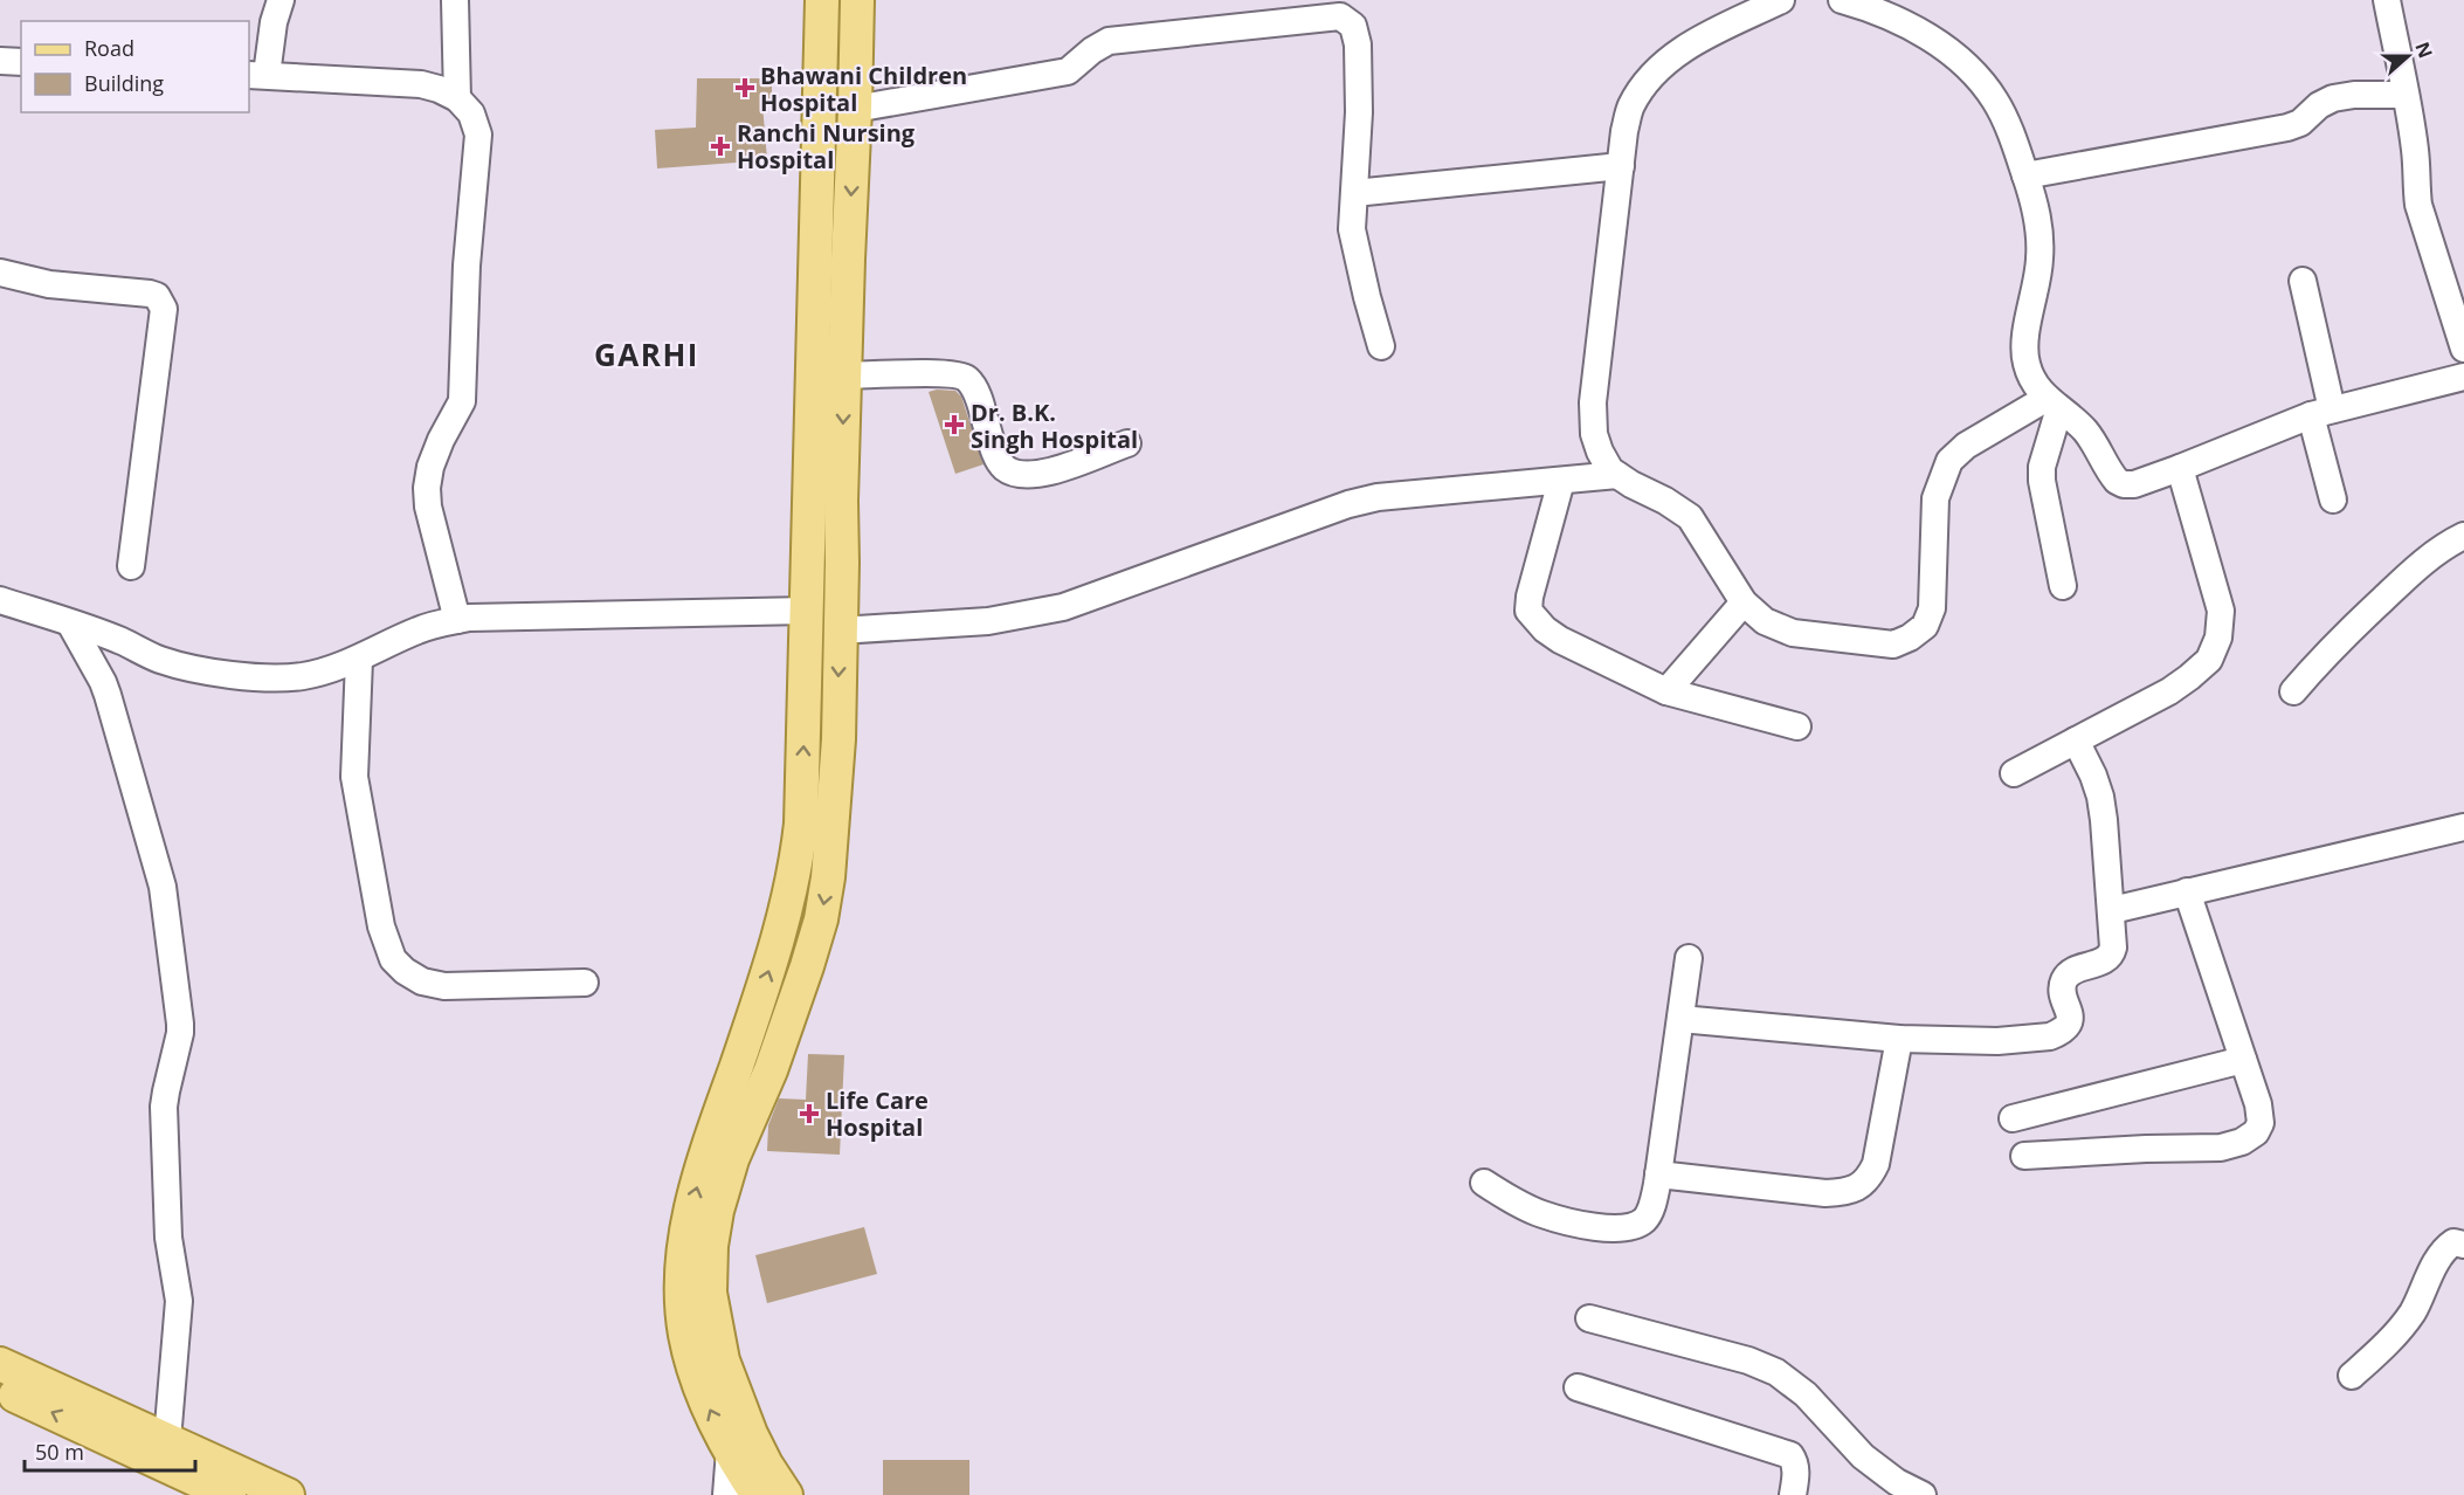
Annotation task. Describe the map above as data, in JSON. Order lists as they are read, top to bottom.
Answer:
{
  "districts": ["GARHI"],
  "places": {
    "health": [
      "Bhawani Children Hospital",
      "Ranchi Nursing Hospital",
      "Dr. B.K. Singh Hospital",
      "Life Care Hospital"
    ]
  },
  "legend": ["Road", "Building"],
  "scale_bar": "50 m",
  "north": "right"
}
